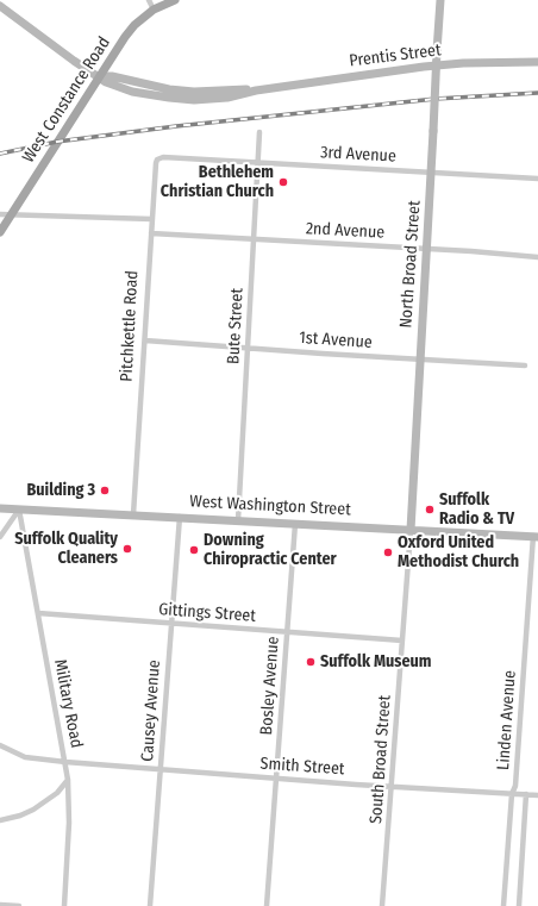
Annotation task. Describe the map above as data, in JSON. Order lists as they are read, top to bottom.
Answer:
{
  "streets": {
    "main road": ["West Constance Road"],
    "street": [
      "Prentis Street",
      "3rd Avenue",
      "2nd Avenue",
      "North Broad Street",
      "Pitchkettle Road",
      "Bute Street",
      "1st Avenue",
      "West Washington Street",
      "Gittings Street",
      "Bosley Avenue",
      "Military Road",
      "Causey Avenue",
      "Linden Avenue",
      "South Broad Street",
      "Smith Street"
    ]
  },
  "crossings": [
    ["Prentis Street", "West Constance Road"],
    ["3rd Avenue", "North Broad Street"],
    ["3rd Avenue", "Pitchkettle Road"],
    ["3rd Avenue", "Bute Street"],
    ["2nd Avenue", "North Broad Street"],
    ["2nd Avenue", "Pitchkettle Road"],
    ["2nd Avenue", "Bute Street"],
    ["North Broad Street", "1st Avenue"],
    ["North Broad Street", "West Washington Street"],
    ["North Broad Street", "South Broad Street"],
    ["Pitchkettle Road", "1st Avenue"],
    ["Pitchkettle Road", "West Washington Street"],
    ["Bute Street", "1st Avenue"],
    ["Bute Street", "West Washington Street"],
    ["West Washington Street", "Bosley Avenue"],
    ["West Washington Street", "Military Road"],
    ["West Washington Street", "Causey Avenue"],
    ["West Washington Street", "Linden Avenue"],
    ["West Washington Street", "South Broad Street"],
    ["Gittings Street", "Bosley Avenue"],
    ["Gittings Street", "Military Road"],
    ["Gittings Street", "Causey Avenue"],
    ["Gittings Street", "South Broad Street"],
    ["Bosley Avenue", "Smith Street"],
    ["Military Road", "Smith Street"],
    ["Causey Avenue", "Smith Street"],
    ["Linden Avenue", "Smith Street"],
    ["South Broad Street", "Smith Street"]
  ],
  "places": [
    "Bethlehem Christian Church",
    "Building 3",
    "Suffolk Radio & TV",
    "Suffolk Quality Cleaners",
    "Downing Chiropractic Center",
    "Oxford United Methodist Church",
    "Suffolk Museum"
  ]
}
